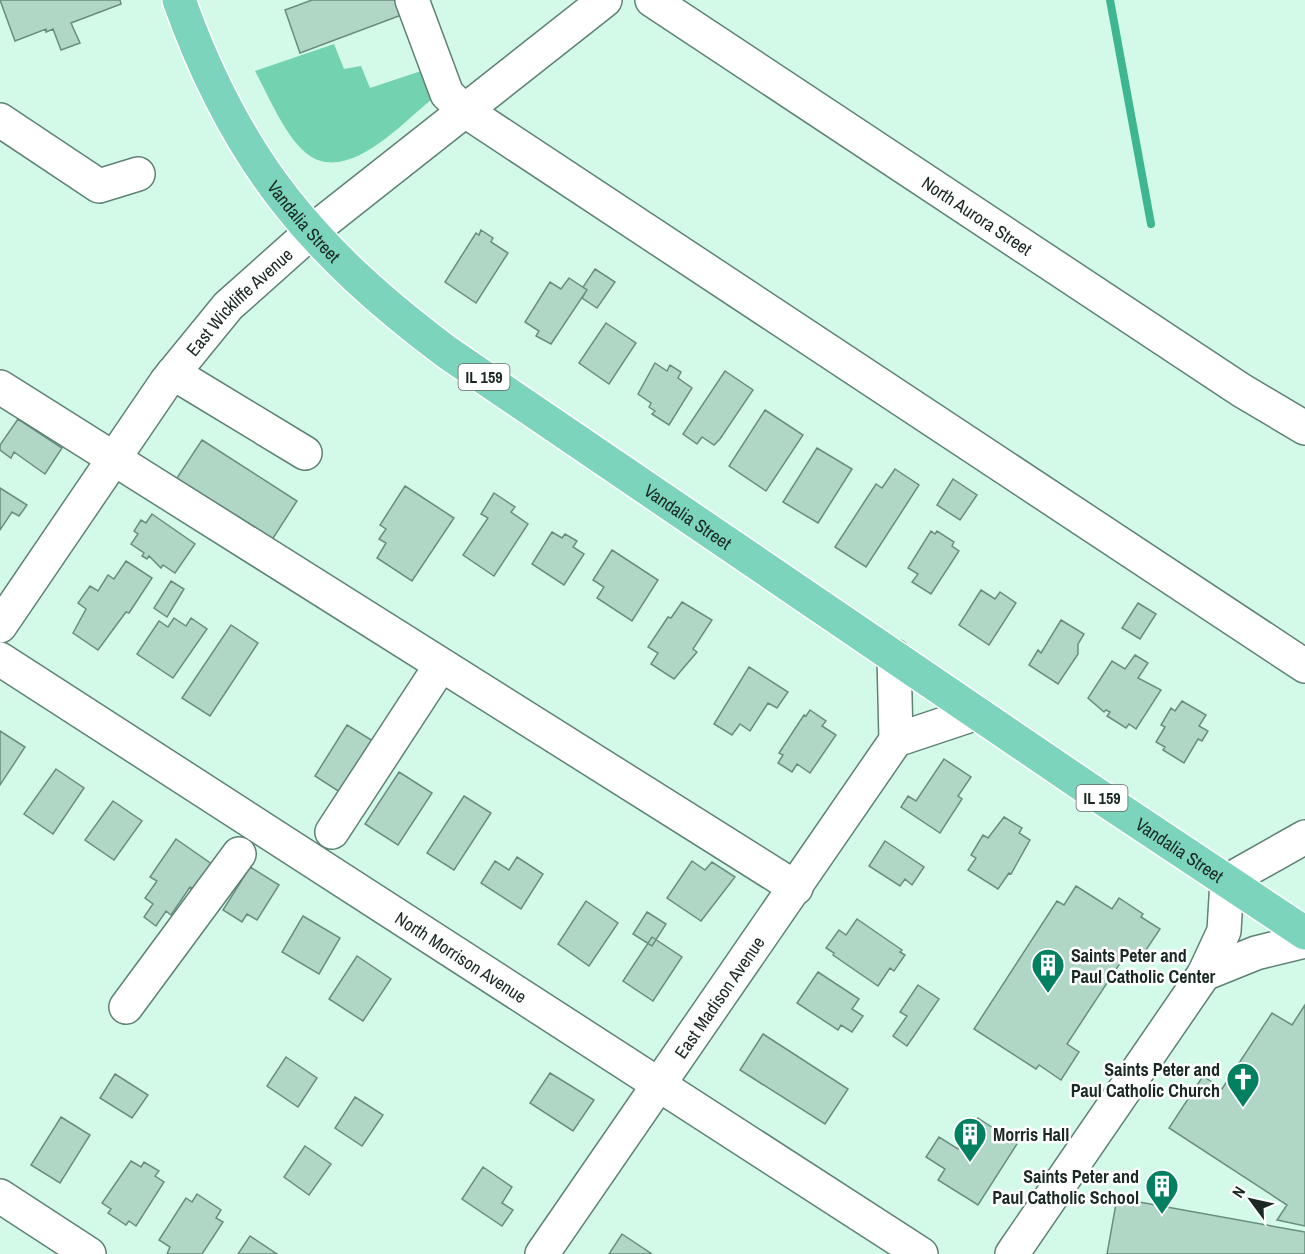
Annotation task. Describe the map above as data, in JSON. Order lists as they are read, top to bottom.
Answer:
{
  "streets": {
    "main road": ["Vandalia Street", "IL 159"],
    "street": [
      "North Aurora Street",
      "East Wickliffe Avenue",
      "North Morrison Avenue",
      "East Madison Avenue"
    ]
  },
  "crossings": [
    ["Vandalia Street", "East Wickliffe Avenue"],
    ["North Morrison Avenue", "East Madison Avenue"]
  ],
  "places": {
    "building": ["Saints Peter and Paul Catholic Center", "Morris Hall", "Saints Peter and Paul Catholic School"],
    "church": ["Saints Peter and Paul Catholic Church"]
  },
  "north": "top left"
}
